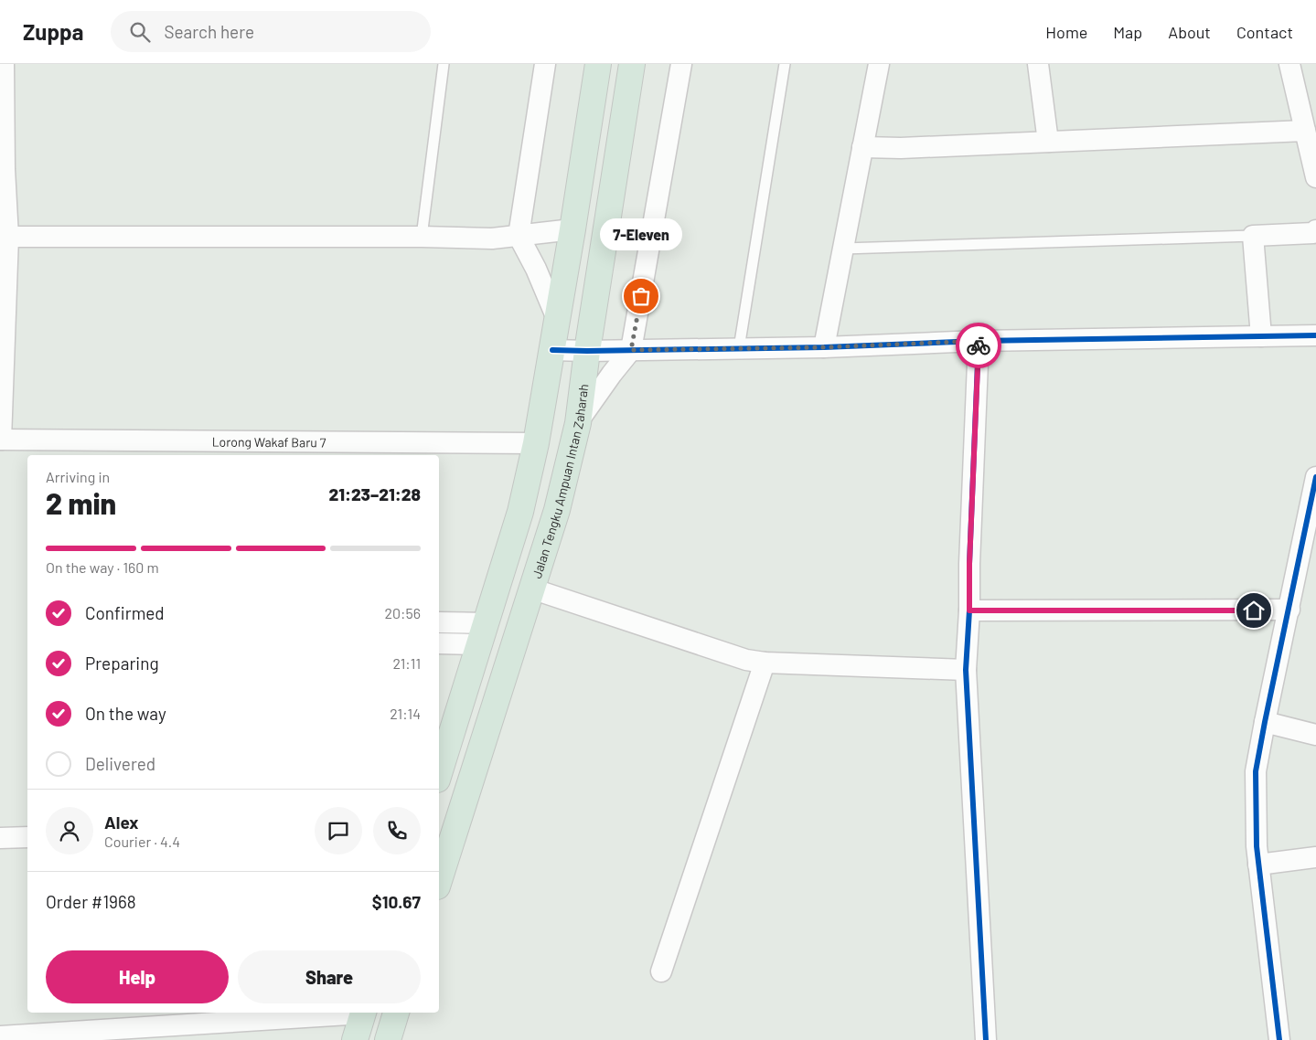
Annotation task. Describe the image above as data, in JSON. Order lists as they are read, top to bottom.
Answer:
{
  "streets": {
    "main road": ["Jalan Tengku Ampuan Intan Zaharah"],
    "street": ["Lorong Wakaf Baru 7"]
  },
  "places": ["7-Eleven"],
  "page": {
    "header": "Zuppa",
    "search": "Search here",
    "nav": [
      "Home",
      "Map",
      "About",
      "Contact"
    ],
    "bubble": "7-Eleven",
    "heading": ["2 min", "Arriving in", "21:23–21:28"],
    "panel": [
      "Alex",
      "Courier · 4.4",
      "Order #1968",
      "$10.67"
    ],
    "bar": "On the way · 160 m",
    "list": [
      ["Confirmed", "20:56"],
      ["Preparing", "21:11"],
      ["On the way", "21:14"],
      "Delivered"
    ],
    "buttons": ["Help", "Share"]
  }
}
